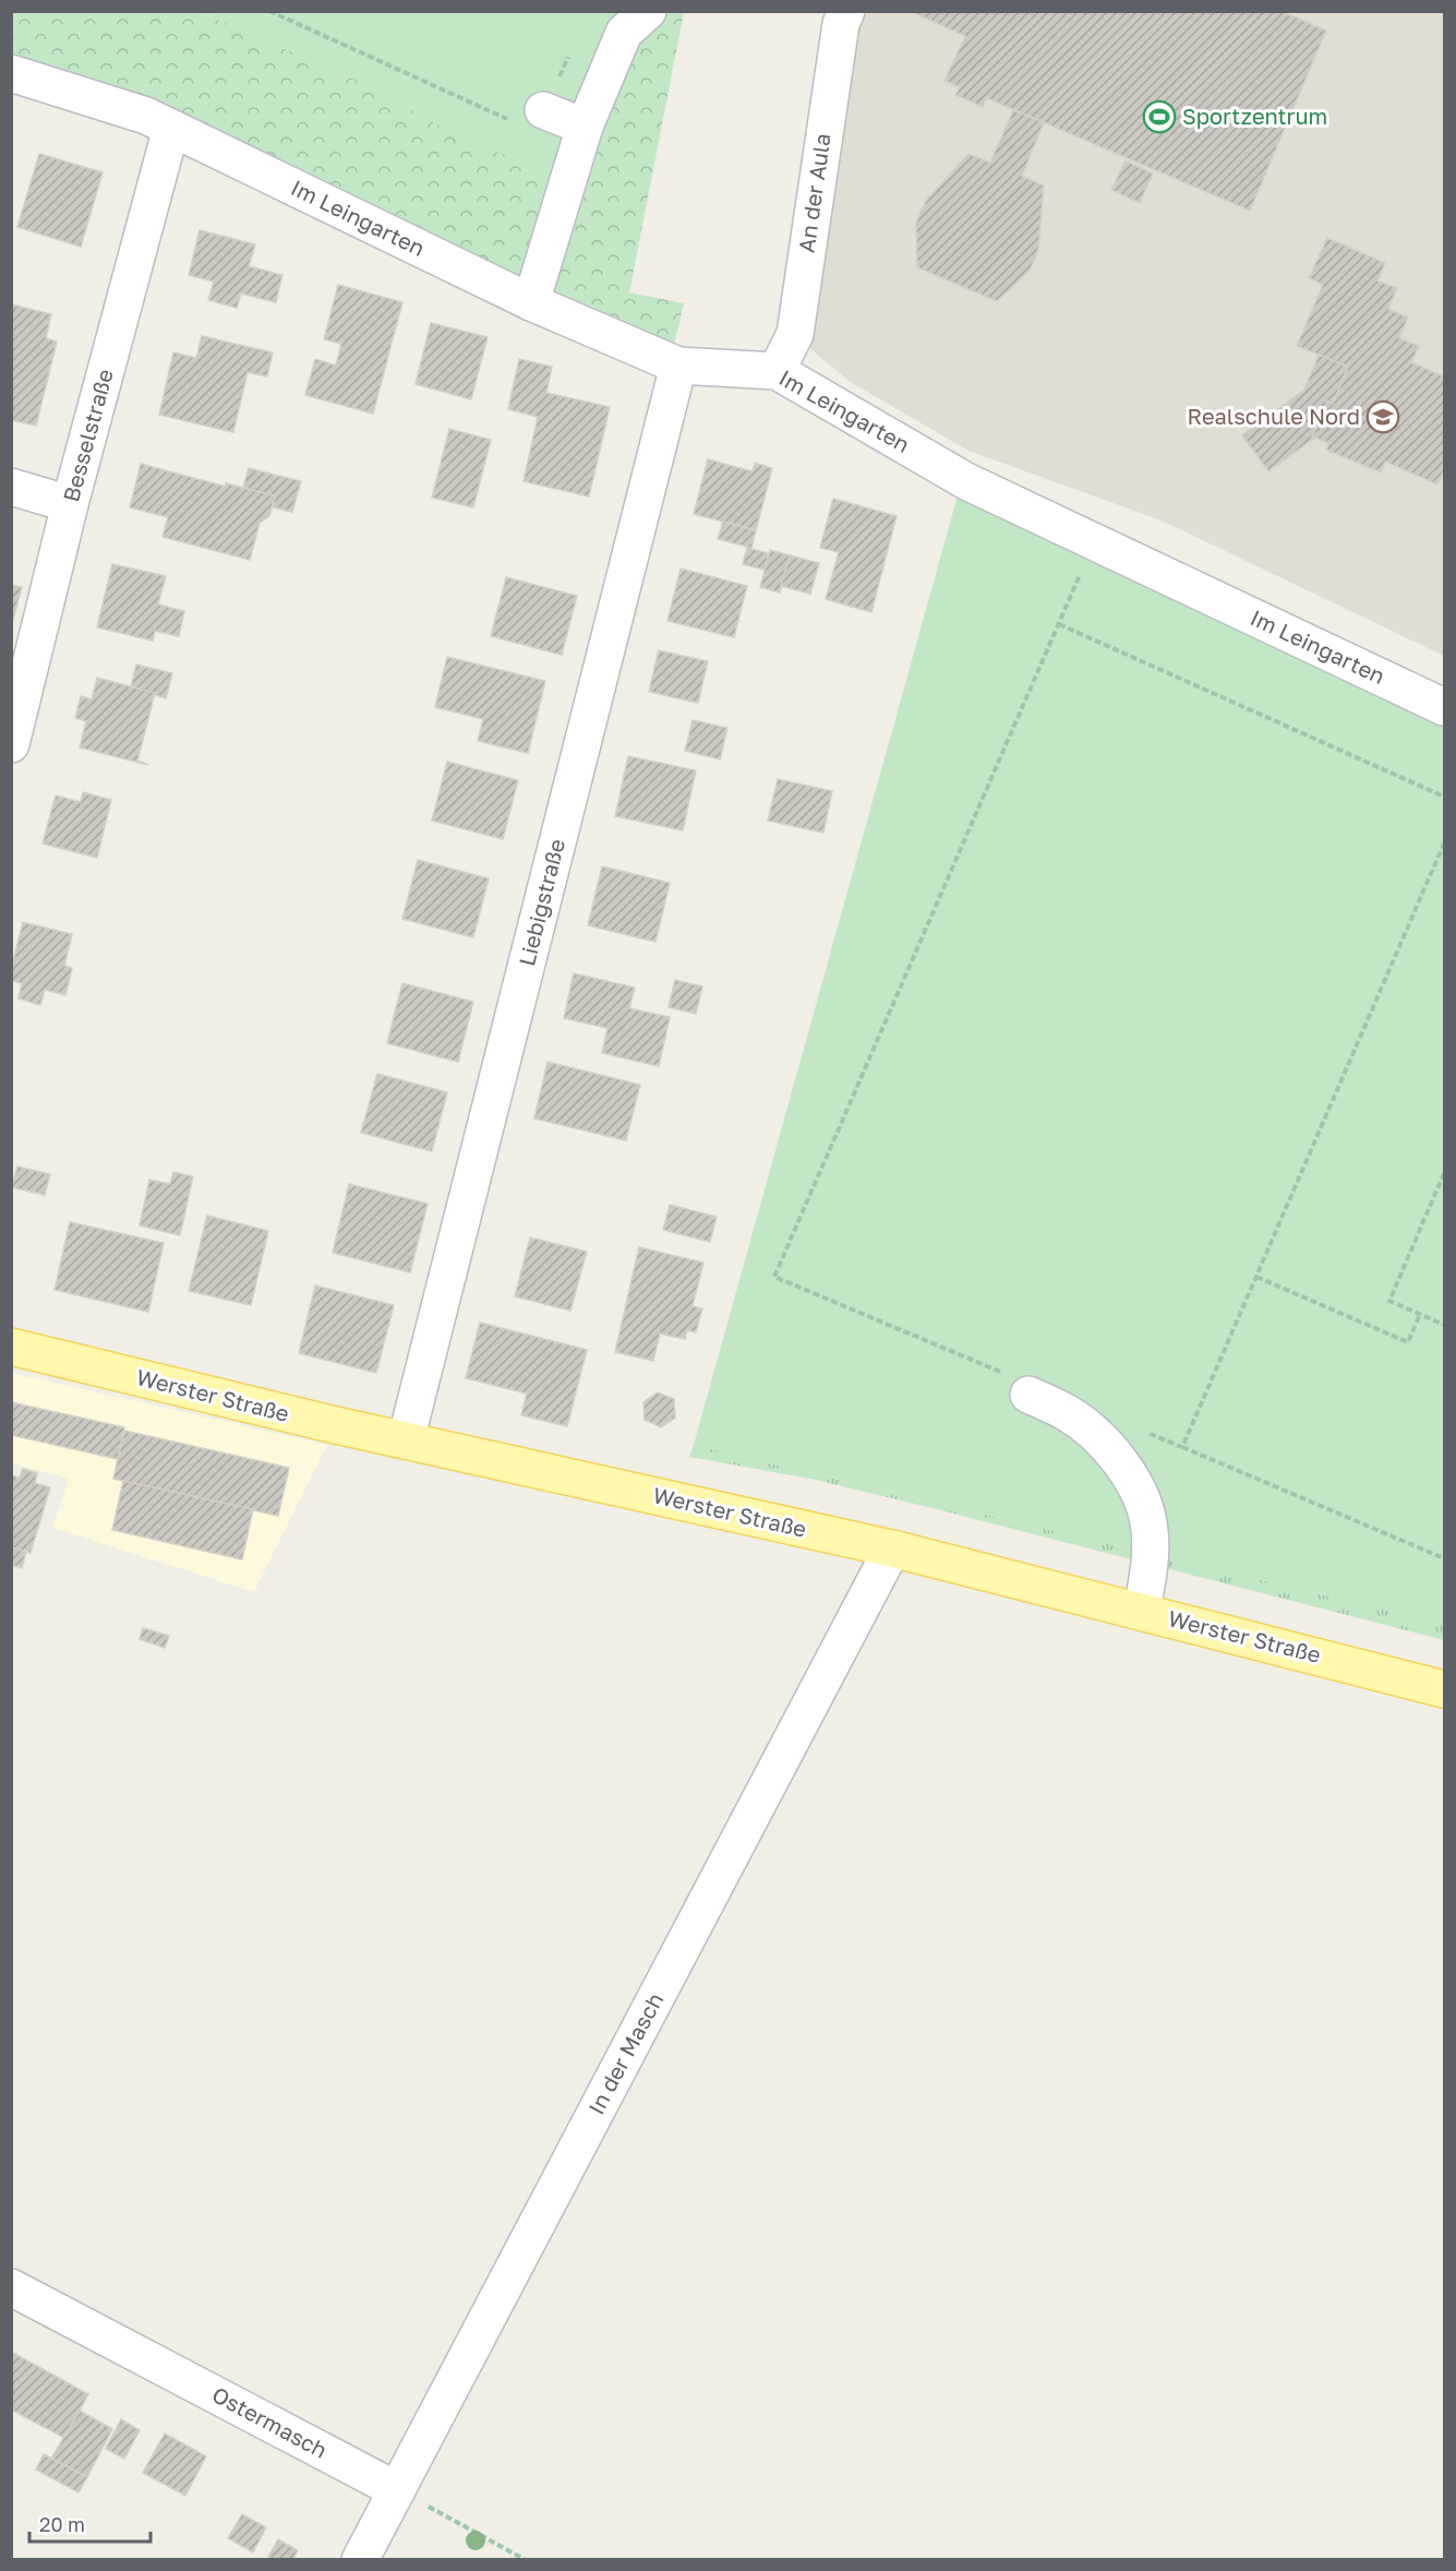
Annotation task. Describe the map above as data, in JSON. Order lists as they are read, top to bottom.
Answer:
{
  "streets": {
    "main road": ["Werster Straße"],
    "street": [
      "An der Aula",
      "Im Leingarten",
      "Besselstraße",
      "Liebigstraße",
      "In der Masch",
      "Ostermasch"
    ]
  },
  "crossings": [
    ["An der Aula", "Im Leingarten"],
    ["Im Leingarten", "Besselstraße"],
    ["Im Leingarten", "Liebigstraße"],
    ["Liebigstraße", "Werster Straße"],
    ["Werster Straße", "In der Masch"],
    ["In der Masch", "Ostermasch"]
  ],
  "places": {
    "sports": ["Sportzentrum"],
    "school or university": ["Realschule Nord"]
  },
  "scale_bar": "20 m"
}
